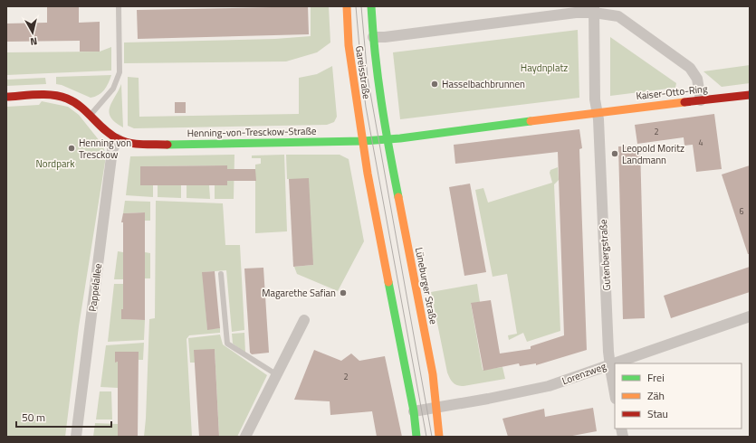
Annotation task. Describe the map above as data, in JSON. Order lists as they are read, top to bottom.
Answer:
{
  "streets": {
    "main road": [
      "Gareisstraße",
      "Kaiser-Otto-Ring",
      "Henning-von-Tresckow-Straße",
      "Lüneburger Straße"
    ],
    "street": ["Gutenbergstraße", "Pappelallee", "Lorenzweg"]
  },
  "crossings": [
    ["Gareisstraße", "Henning-von-Tresckow-Straße"],
    ["Gareisstraße", "Lüneburger Straße"],
    ["Kaiser-Otto-Ring", "Gutenbergstraße"],
    ["Henning-von-Tresckow-Straße", "Lüneburger Straße"],
    ["Henning-von-Tresckow-Straße", "Pappelallee"],
    ["Gutenbergstraße", "Lorenzweg"],
    ["Lüneburger Straße", "Lorenzweg"]
  ],
  "parks": ["Haydnplatz", "Nordpark"],
  "places": [
    "Hasselbachbrunnen",
    "Henning von Tresckow",
    "Leopold Moritz Landmann",
    "Magarethe Safian"
  ],
  "house_numbers": [
    "2",
    "4",
    "6",
    "2"
  ],
  "legend": ["Frei", "Zäh", "Stau"],
  "scale_bar": "50 m",
  "north": "bottom"
}
